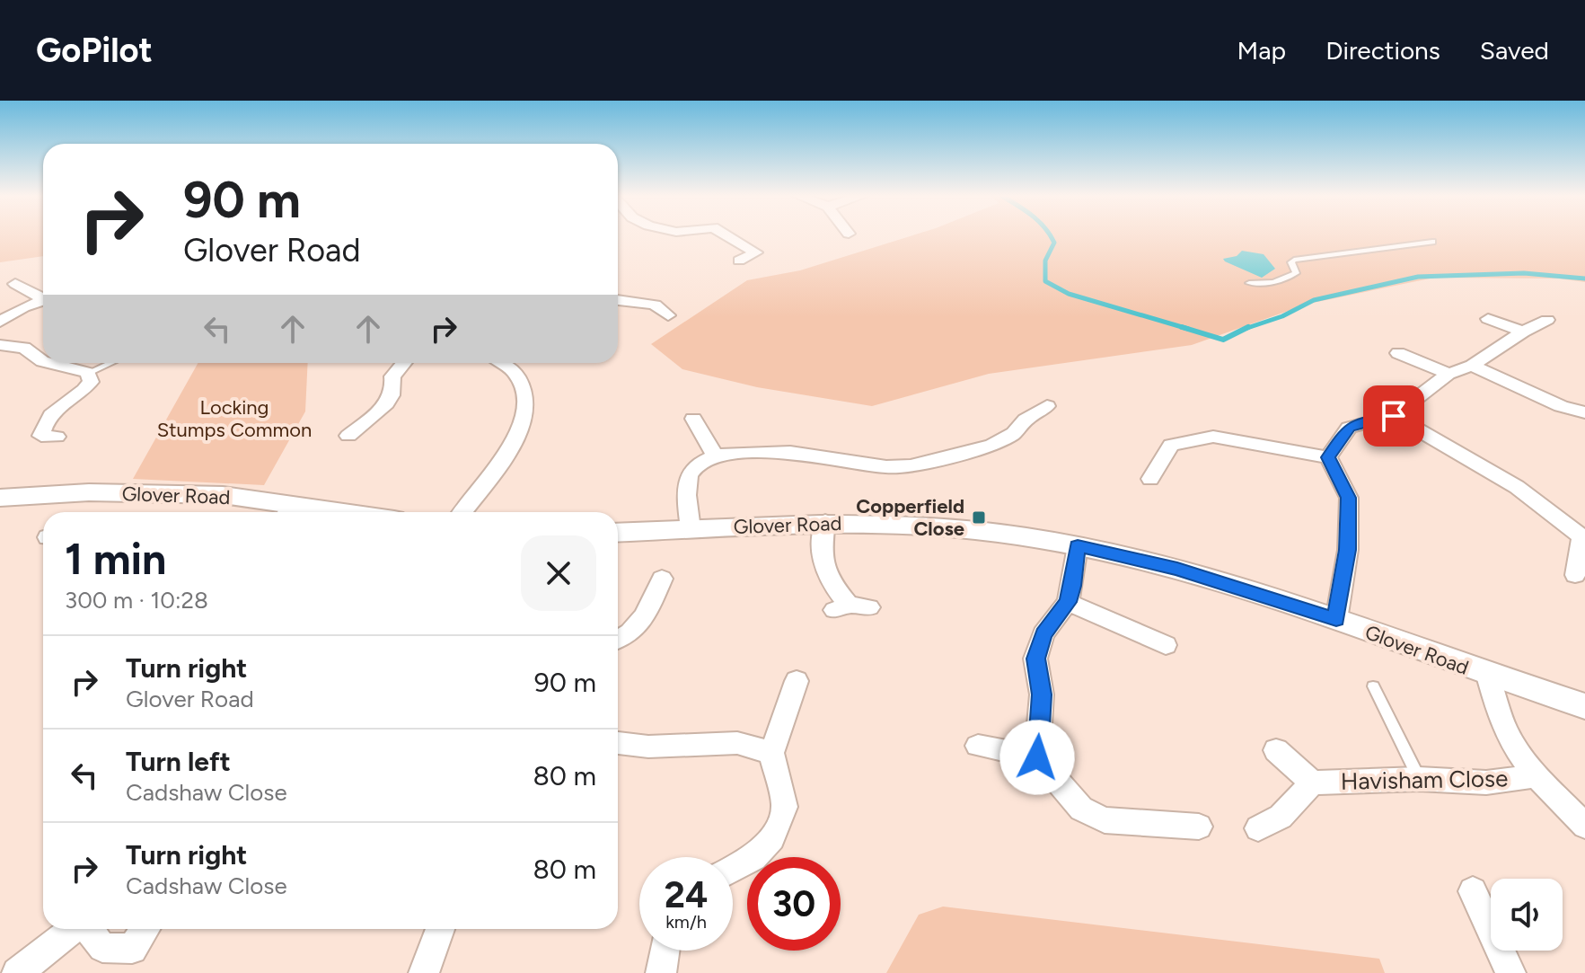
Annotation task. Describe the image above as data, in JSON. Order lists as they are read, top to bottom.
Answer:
{
  "streets": {
    "street": ["Glover Road", "Havisham Close"]
  },
  "crossings": [
    ["Glover Road", "Havisham Close"]
  ],
  "parks": ["Locking Stumps Common"],
  "places": {
    "transit": ["Copperfield Close"]
  },
  "page": {
    "header": "GoPilot",
    "nav": ["Map", "Directions", "Saved"],
    "turn": ["90 m", "Glover Road"],
    "heading": ["1 min", "300 m · 10:28"],
    "list": [
      {
        "name": "Turn right",
        "note": "Glover Road",
        "value": "90 m"
      },
      {
        "name": "Turn left",
        "note": "Cadshaw Close",
        "value": "80 m"
      },
      {
        "name": "Turn right",
        "note": "Cadshaw Close",
        "value": "80 m"
      }
    ],
    "speed": "24 km/h",
    "limit": "30"
  }
}
